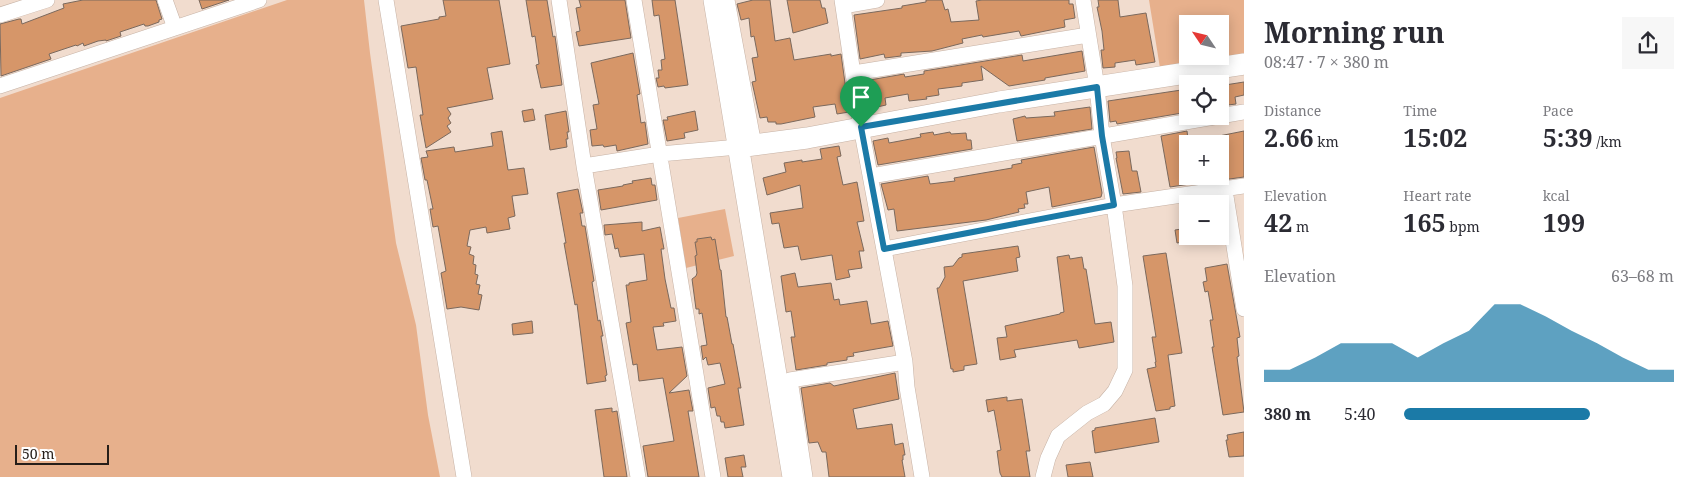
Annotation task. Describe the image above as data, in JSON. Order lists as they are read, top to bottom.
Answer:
{
  "scale_bar": "50 m",
  "north": "top left",
  "page": {
    "heading": ["Morning run", "08:47 · 7 × 380 m"],
    "map_buttons": ["+", "−"],
    "stats": [
      ["Distance", "2.66 km"],
      ["Time", "15:02"],
      ["Pace", "5:39 /km"],
      ["Elevation", "42 m"],
      ["Heart rate", "165 bpm"],
      ["kcal", "199"]
    ],
    "chart": ["Elevation", "63–68 m"],
    "list": [
      {
        "name": "380 m",
        "note": "5:40"
      }
    ],
    "scale": "50 m"
  }
}
